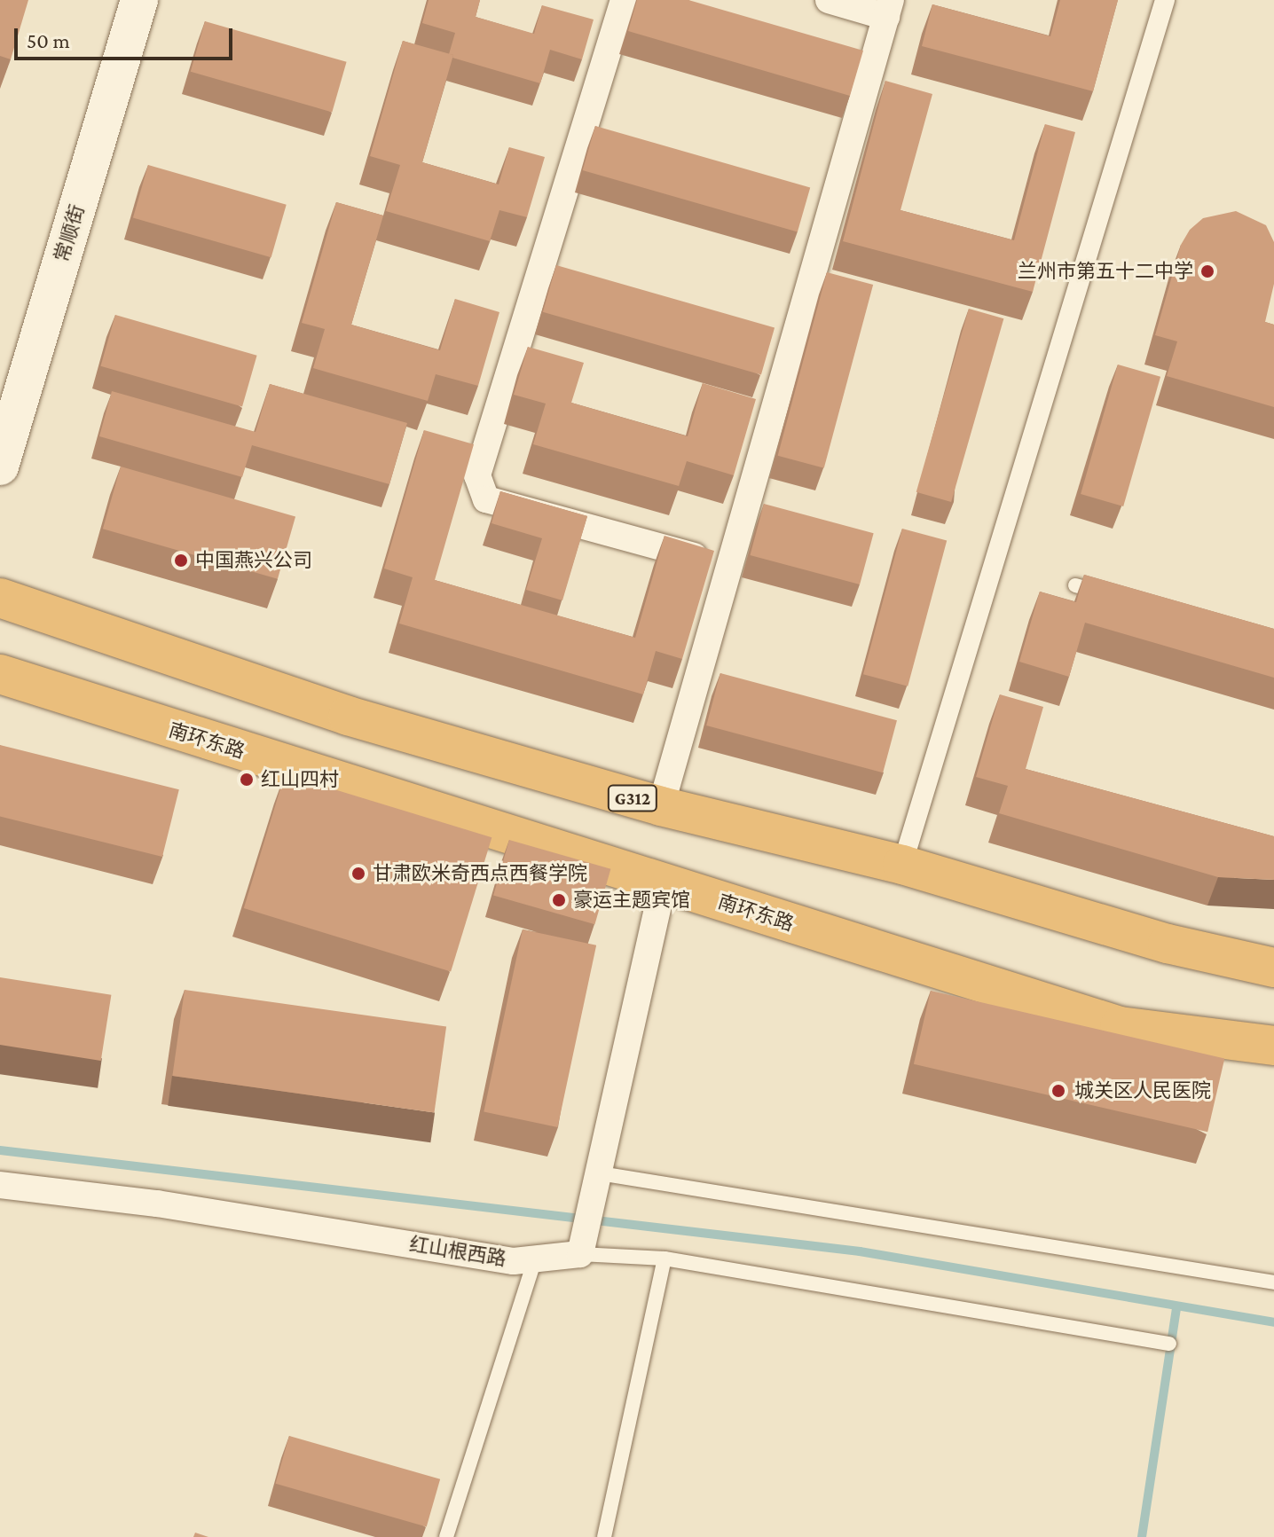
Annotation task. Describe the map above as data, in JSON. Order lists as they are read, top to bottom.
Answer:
{
  "streets": {
    "highway": ["南环东路", "G312"],
    "main road": ["常顺街"],
    "street": ["红山根西路"]
  },
  "places": [
    "兰州市第五十二中学",
    "中国燕兴公司",
    "红山四村",
    "甘肃欧米奇西点西餐学院",
    "豪运主题宾馆",
    "城关区人民医院"
  ],
  "scale_bar": "50 m"
}
